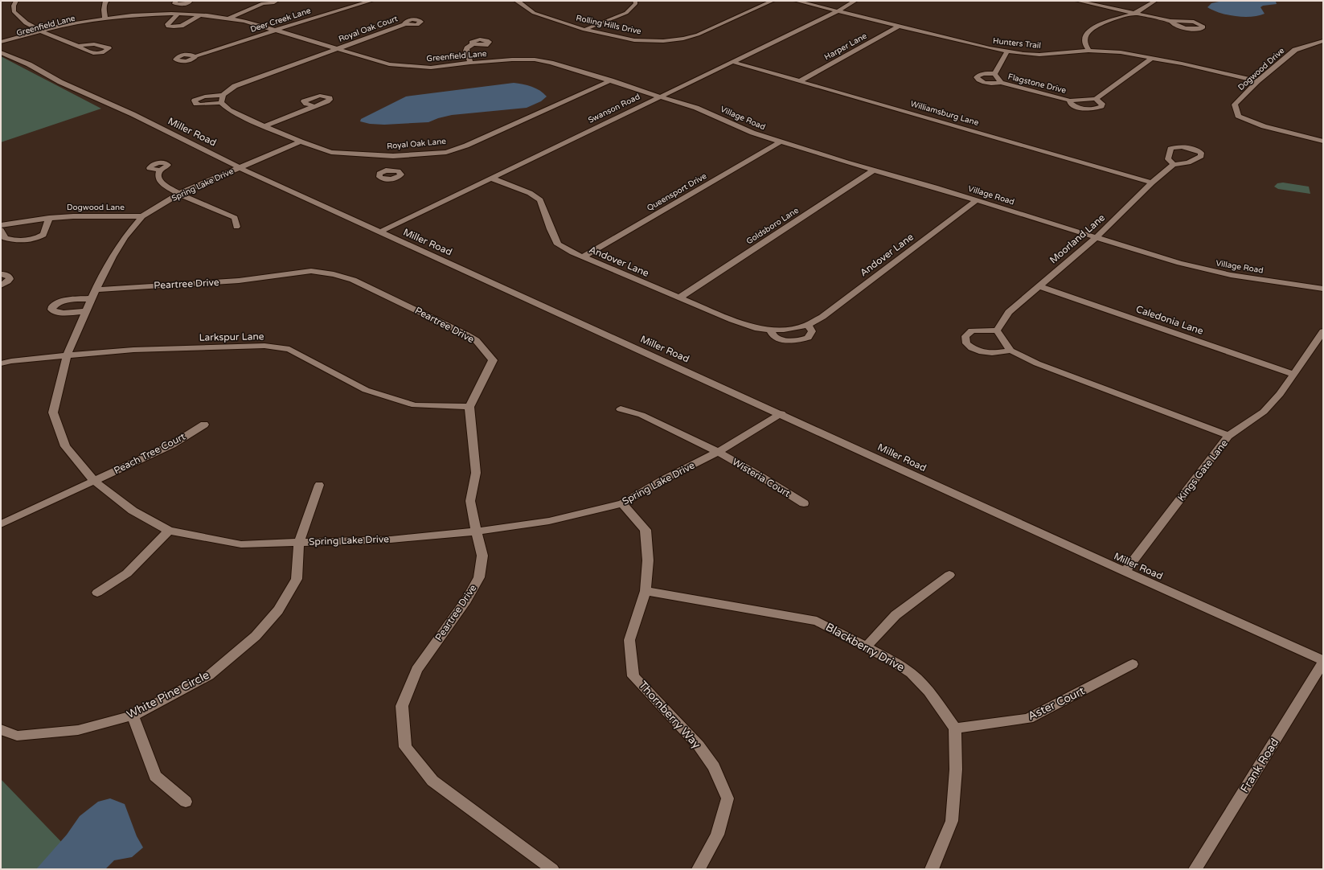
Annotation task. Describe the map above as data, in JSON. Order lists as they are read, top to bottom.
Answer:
{
  "streets": {
    "street": [
      "Deer Creek Lane",
      "Rolling Hills Drive",
      "Greenfield Lane",
      "Royal Oak Court",
      "Hunters Trail",
      "Harper Lane",
      "Dogwood Drive",
      "Flagstone Drive",
      "Swanson Road",
      "Williamsburg Lane",
      "Village Road",
      "Miller Road",
      "Royal Oak Lane",
      "Spring Lake Drive",
      "Queensport Drive",
      "Dogwood Lane",
      "Goldsboro Lane",
      "Moorland Lane",
      "Andover Lane",
      "Peartree Drive",
      "Caledonia Lane",
      "Larkspur Lane",
      "Peach Tree Court",
      "Kings Gate Lane",
      "Wisteria Court",
      "Blackberry Drive",
      "White Pine Circle",
      "Aster Court",
      "Thornberry Way",
      "Frank Road"
    ]
  },
  "crossings": [
    ["Deer Creek Lane", "Greenfield Lane"],
    ["Greenfield Lane", "Royal Oak Court"],
    ["Greenfield Lane", "Swanson Road"],
    ["Greenfield Lane", "Village Road"],
    ["Greenfield Lane", "Royal Oak Lane"],
    ["Hunters Trail", "Harper Lane"],
    ["Hunters Trail", "Dogwood Drive"],
    ["Hunters Trail", "Flagstone Drive"],
    ["Hunters Trail", "Swanson Road"],
    ["Harper Lane", "Williamsburg Lane"],
    ["Swanson Road", "Williamsburg Lane"],
    ["Swanson Road", "Village Road"],
    ["Swanson Road", "Miller Road"],
    ["Swanson Road", "Andover Lane"],
    ["Williamsburg Lane", "Moorland Lane"],
    ["Village Road", "Queensport Drive"],
    ["Village Road", "Goldsboro Lane"],
    ["Village Road", "Moorland Lane"],
    ["Village Road", "Andover Lane"],
    ["Miller Road", "Spring Lake Drive"],
    ["Miller Road", "Kings Gate Lane"],
    ["Miller Road", "Frank Road"],
    ["Royal Oak Lane", "Spring Lake Drive"],
    ["Spring Lake Drive", "Dogwood Lane"],
    ["Spring Lake Drive", "Peartree Drive"],
    ["Spring Lake Drive", "Larkspur Lane"],
    ["Spring Lake Drive", "Peach Tree Court"],
    ["Spring Lake Drive", "Wisteria Court"],
    ["Spring Lake Drive", "White Pine Circle"],
    ["Spring Lake Drive", "Thornberry Way"],
    ["Queensport Drive", "Andover Lane"],
    ["Goldsboro Lane", "Andover Lane"],
    ["Moorland Lane", "Caledonia Lane"],
    ["Peartree Drive", "Larkspur Lane"],
    ["Caledonia Lane", "Kings Gate Lane"],
    ["Blackberry Drive", "Aster Court"],
    ["Blackberry Drive", "Thornberry Way"]
  ]
}
